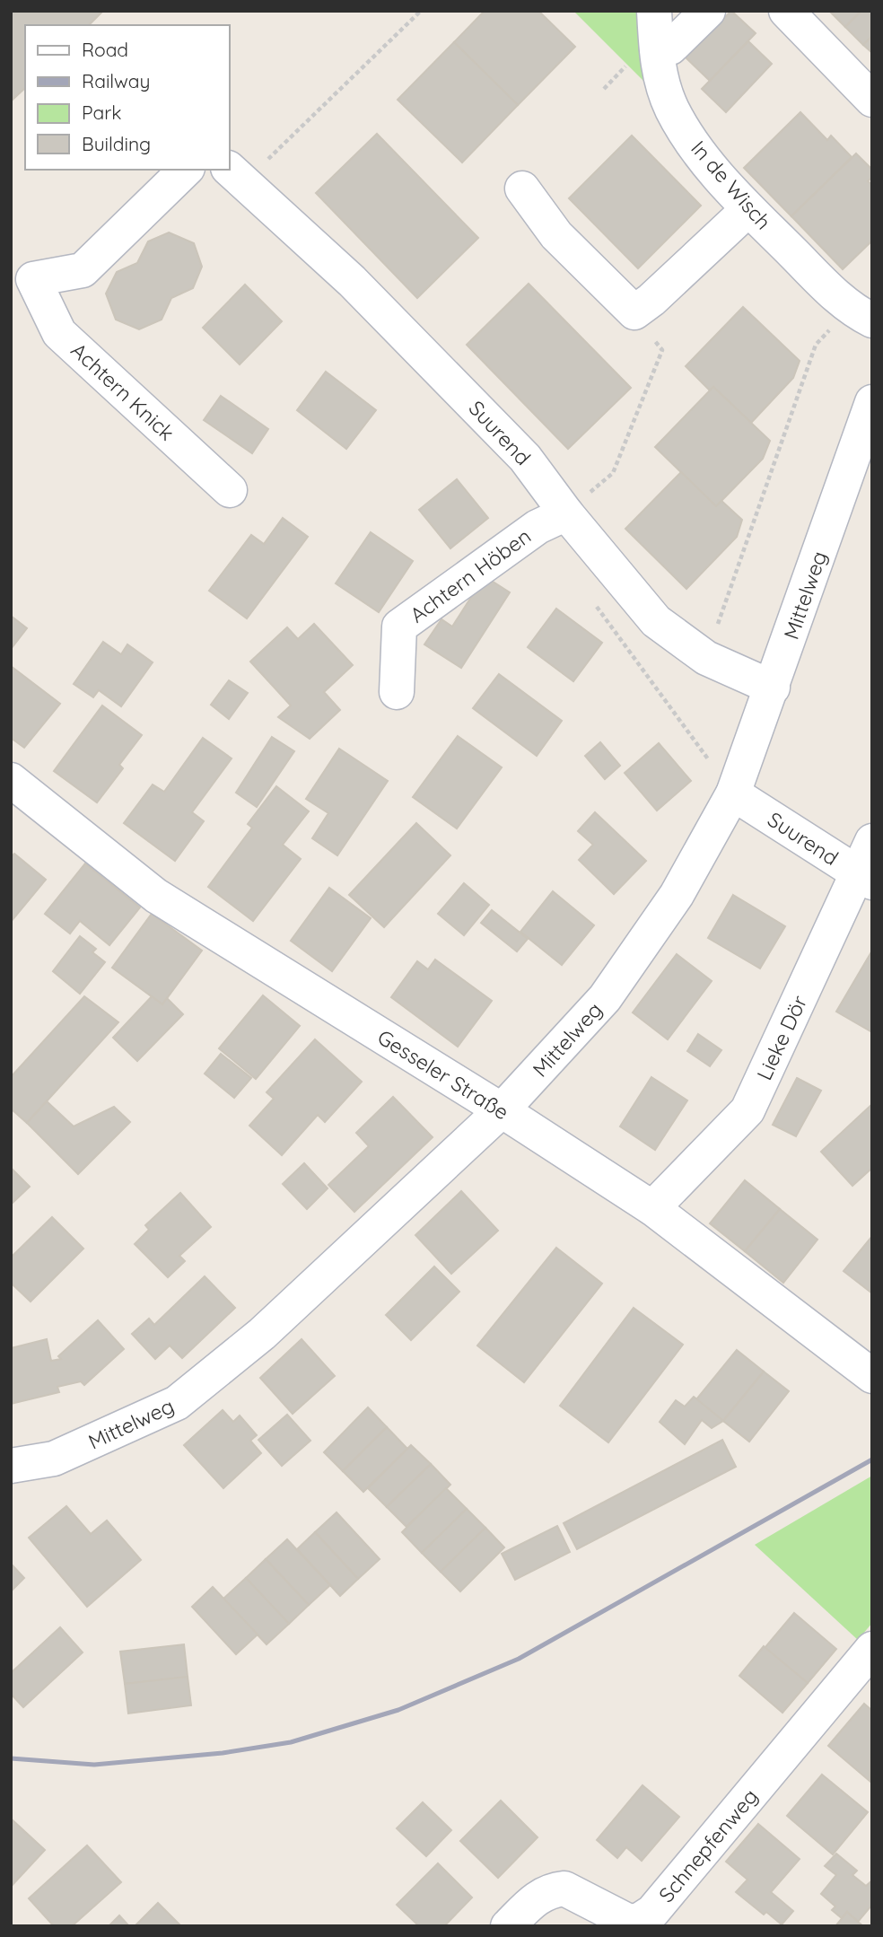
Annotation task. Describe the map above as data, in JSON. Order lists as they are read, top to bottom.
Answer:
{
  "streets": {
    "street": [
      "In de Wisch",
      "Achtern Knick",
      "Suurend",
      "Achtern Höben",
      "Mittelweg",
      "Lieke Dör",
      "Gesseler Straße",
      "Schnepfenweg"
    ]
  },
  "crossings": [
    ["Suurend", "Achtern Höben"],
    ["Suurend", "Mittelweg"],
    ["Suurend", "Lieke Dör"],
    ["Mittelweg", "Gesseler Straße"],
    ["Lieke Dör", "Gesseler Straße"]
  ],
  "legend": [
    "Road",
    "Railway",
    "Park",
    "Building"
  ]
}
